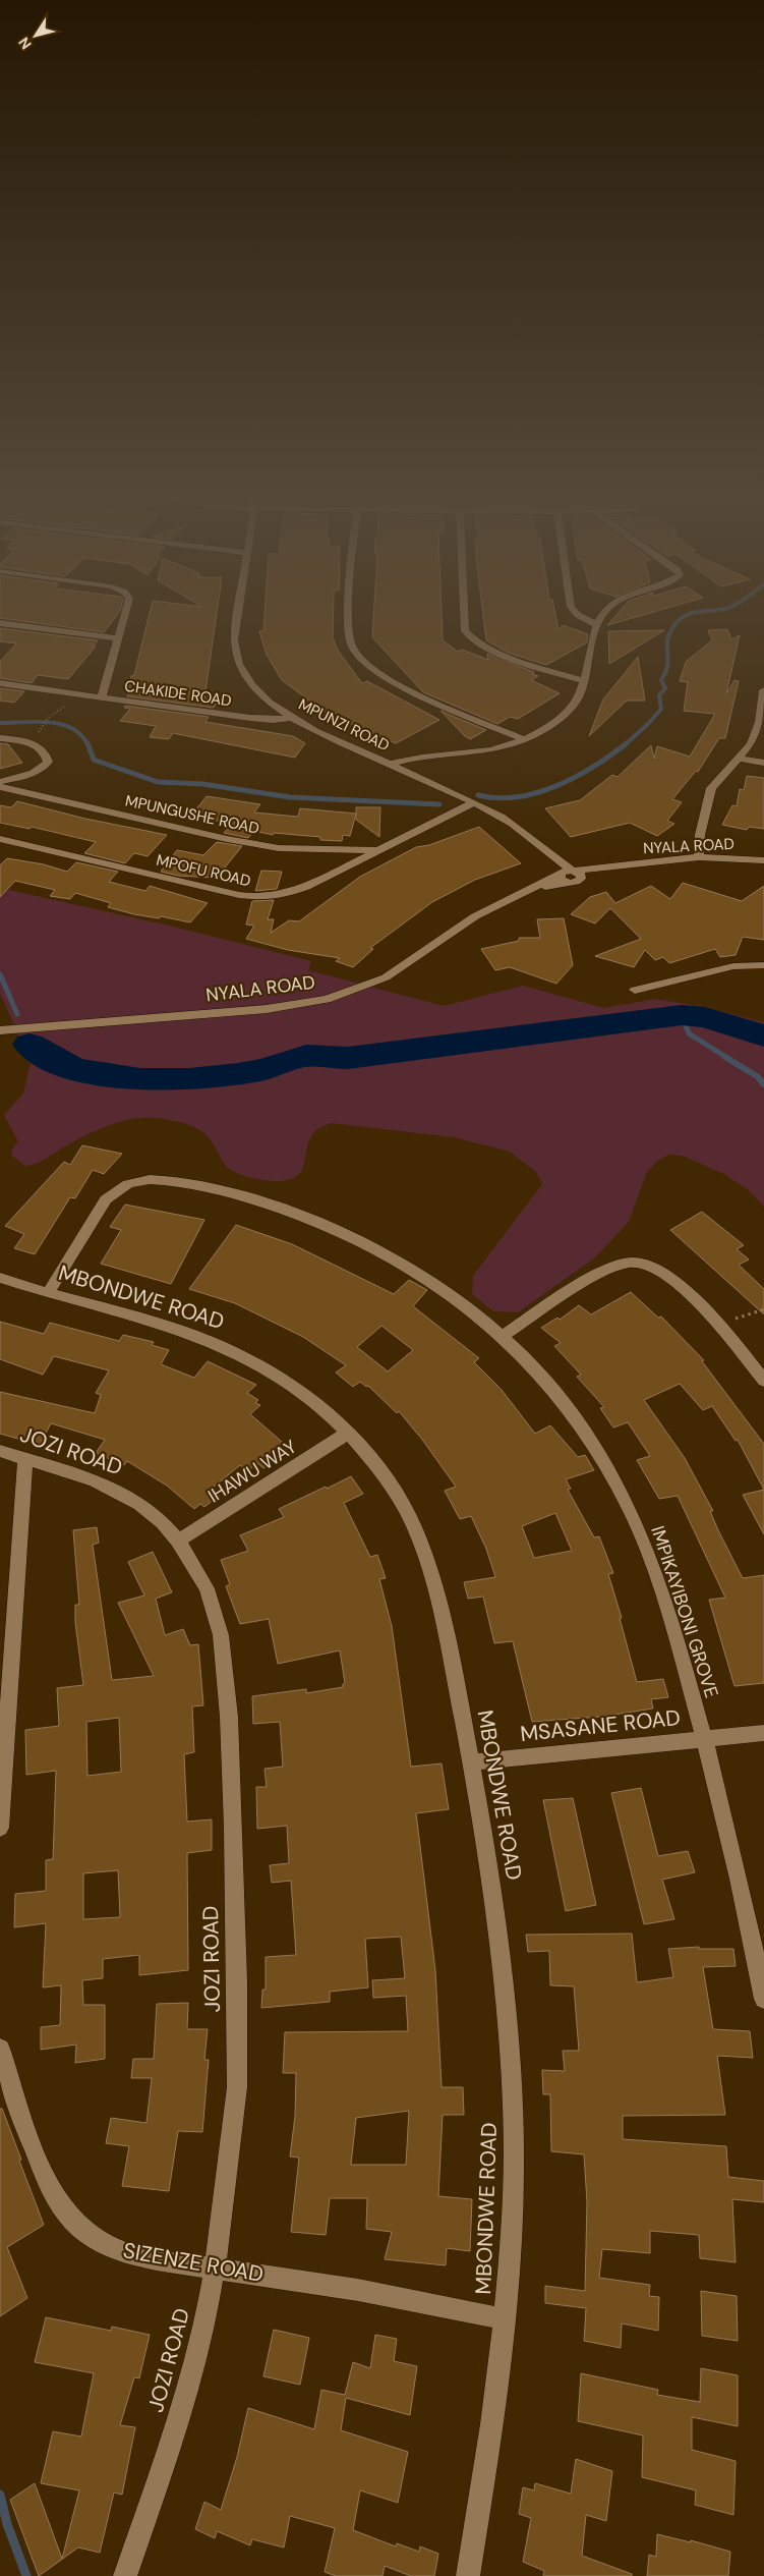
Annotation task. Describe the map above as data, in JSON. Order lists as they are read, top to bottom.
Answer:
{
  "streets": {
    "street": [
      "CHAKIDE ROAD",
      "MPUNZI ROAD",
      "MPUNGUSHE ROAD",
      "NYALA ROAD",
      "MPOFU ROAD",
      "MBONDWE ROAD",
      "JOZI ROAD",
      "IHAWU WAY",
      "IMPIKAYIBONI GROVE",
      "MSASANE ROAD",
      "SIZENZE ROAD"
    ]
  },
  "crossings": [
    ["CHAKIDE ROAD", "MPUNZI ROAD"],
    ["MPUNZI ROAD", "NYALA ROAD"],
    ["MPUNZI ROAD", "MPOFU ROAD"],
    ["MPUNGUSHE ROAD", "MPOFU ROAD"],
    ["MBONDWE ROAD", "IHAWU WAY"],
    ["MBONDWE ROAD", "IMPIKAYIBONI GROVE"],
    ["MBONDWE ROAD", "MSASANE ROAD"],
    ["MBONDWE ROAD", "SIZENZE ROAD"],
    ["JOZI ROAD", "IHAWU WAY"],
    ["JOZI ROAD", "SIZENZE ROAD"],
    ["IMPIKAYIBONI GROVE", "MSASANE ROAD"]
  ],
  "north": "bottom left"
}
